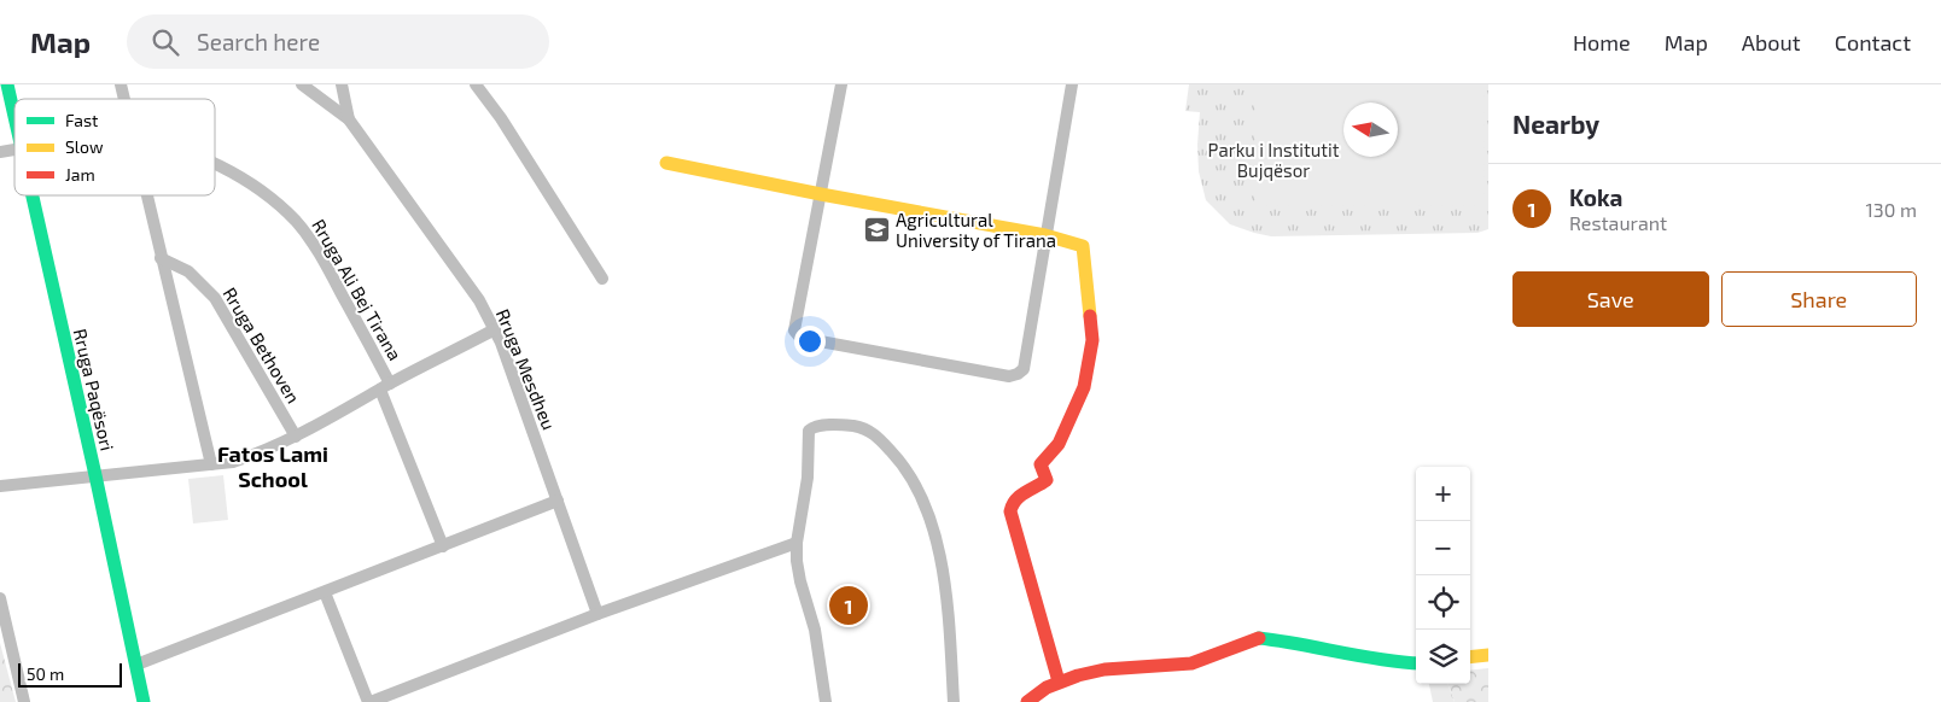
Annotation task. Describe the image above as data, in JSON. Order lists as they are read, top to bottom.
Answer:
{
  "streets": {
    "street": [
      "Rruga Ali Bej Tirana",
      "Rruga Bethoven",
      "Rruga Mesdheu",
      "Rruga Paqësori"
    ]
  },
  "districts": ["Fatos Lami School"],
  "parks": ["Parku i Institutit Bujqësor"],
  "places": {
    "school or university": ["Agricultural University of Tirana"]
  },
  "legend": ["Fast", "Slow", "Jam"],
  "scale_bar": "50 m",
  "north": "left",
  "page": {
    "header": "Map",
    "search": "Search here",
    "nav": [
      "Home",
      "Map",
      "About",
      "Contact"
    ],
    "heading": "Nearby",
    "list": [
      {
        "mark": "1",
        "name": "Koka",
        "note": "Restaurant",
        "value": "130 m"
      }
    ],
    "buttons": ["Save", "Share"],
    "map_buttons": ["+", "−"],
    "pins": "1",
    "scale": "50 m"
  }
}
